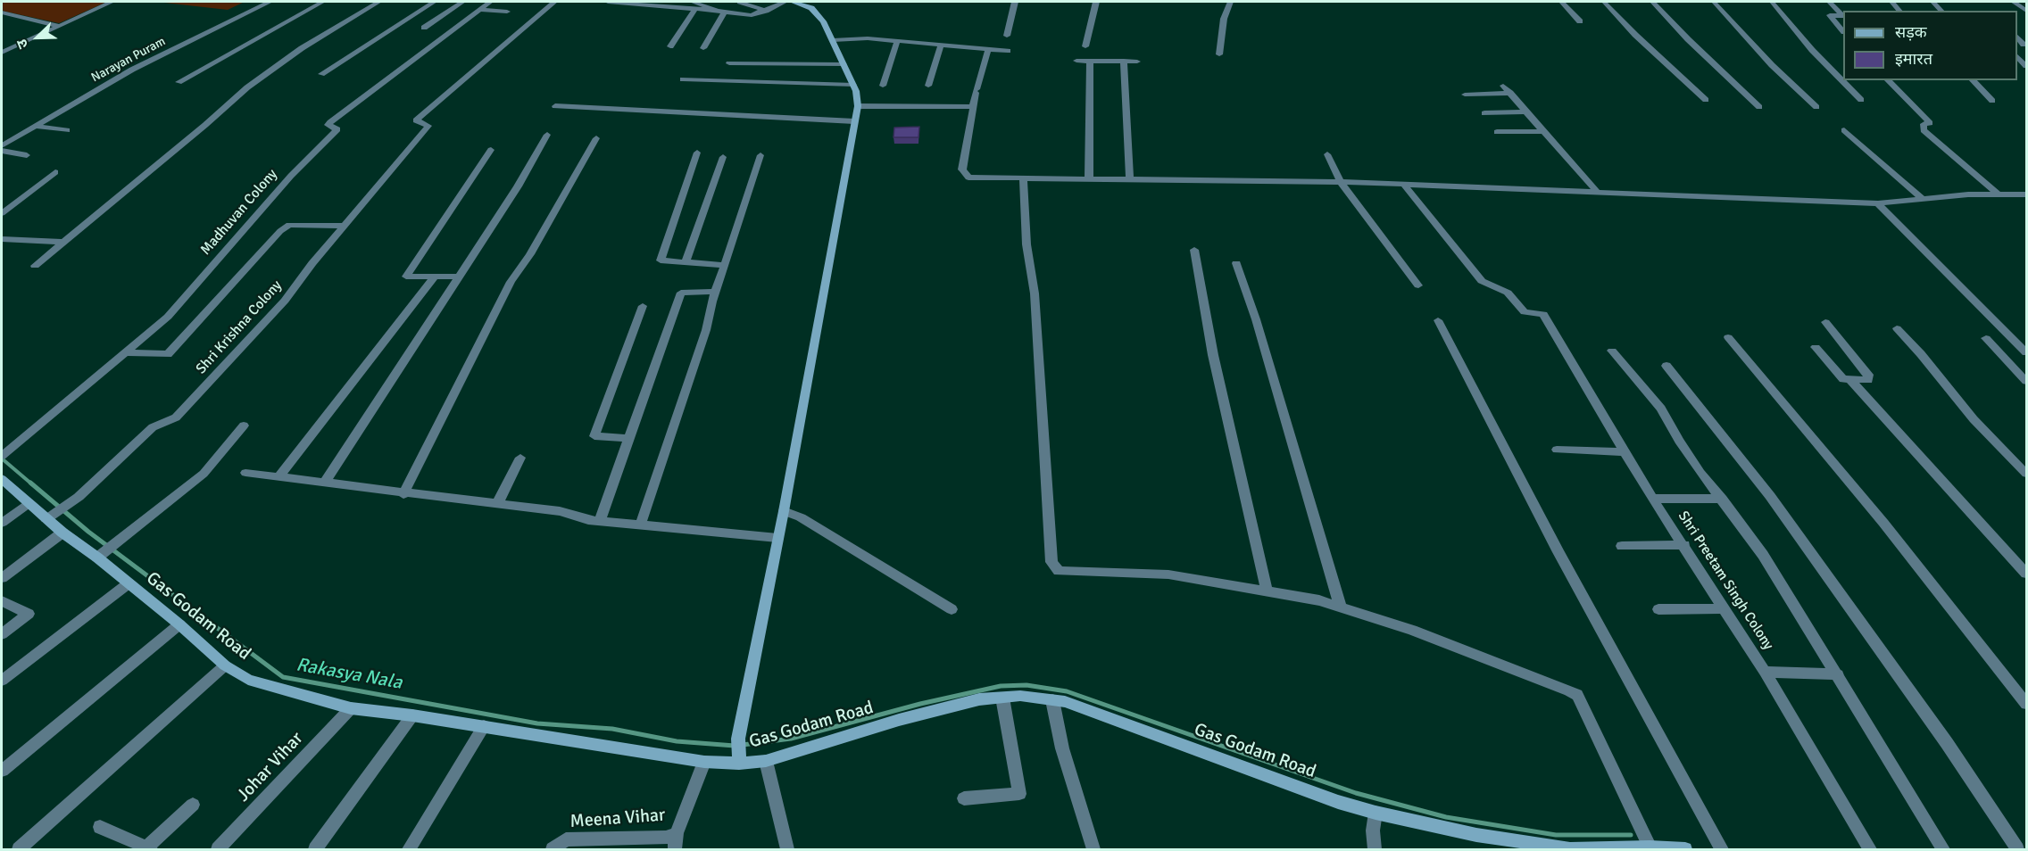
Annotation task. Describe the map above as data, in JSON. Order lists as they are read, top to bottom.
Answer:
{
  "streets": {
    "main road": ["Gas Godam Road"],
    "street": [
      "Narayan Puram",
      "Madhuvan Colony",
      "Shri Krishna Colony",
      "Shri Preetam Singh Colony",
      "Johar Vihar",
      "Meena Vihar"
    ]
  },
  "crossings": [
    ["Shri Krishna Colony", "Gas Godam Road"],
    ["Gas Godam Road", "Johar Vihar"],
    ["Gas Godam Road", "Meena Vihar"]
  ],
  "water": ["Rakasya Nala"],
  "legend": ["सड़क", "इमारत"],
  "north": "bottom left"
}
